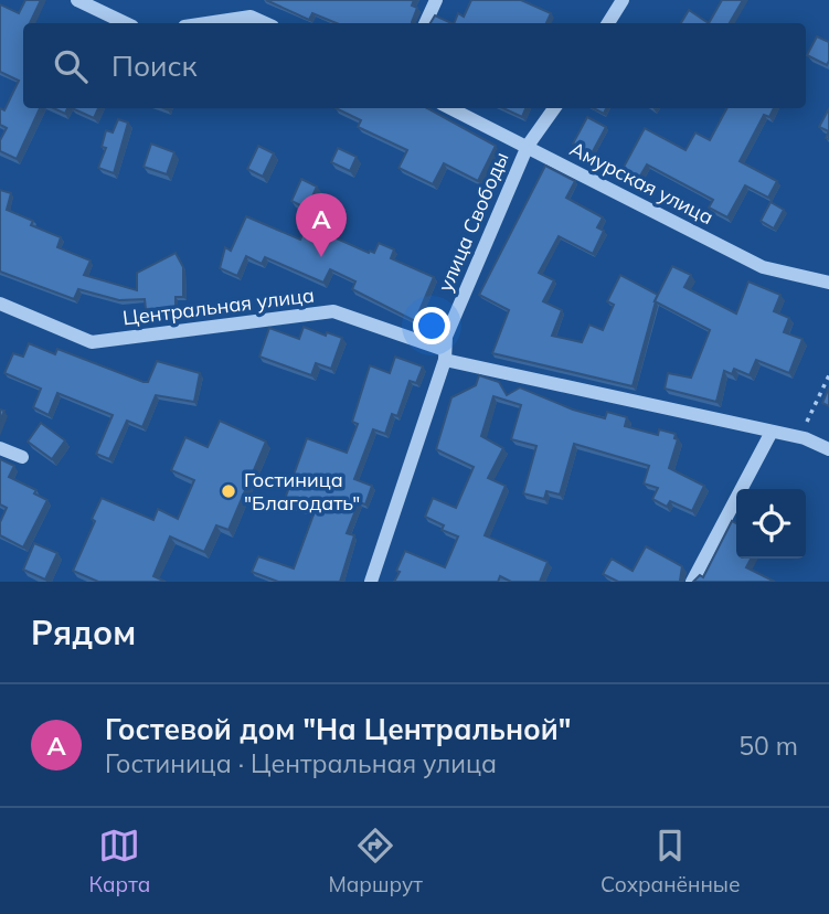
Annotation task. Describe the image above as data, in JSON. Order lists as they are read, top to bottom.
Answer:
{
  "streets": {
    "street": ["Амурская улица", "улица Свободы", "Центральная улица"]
  },
  "crossings": [
    ["Амурская улица", "улица Свободы"],
    ["улица Свободы", "Центральная улица"]
  ],
  "places": ["Гостиница \"Благодать\""],
  "page": {
    "search": "Поиск",
    "pins": "A",
    "heading": "Рядом",
    "list": [
      {
        "mark": "A",
        "name": "Гостевой дом \"На Центральной\"",
        "note": "Гостиница · Центральная улица",
        "value": "50 m"
      }
    ],
    "nav": ["Карта", "Маршрут", "Сохранённые"]
  }
}
